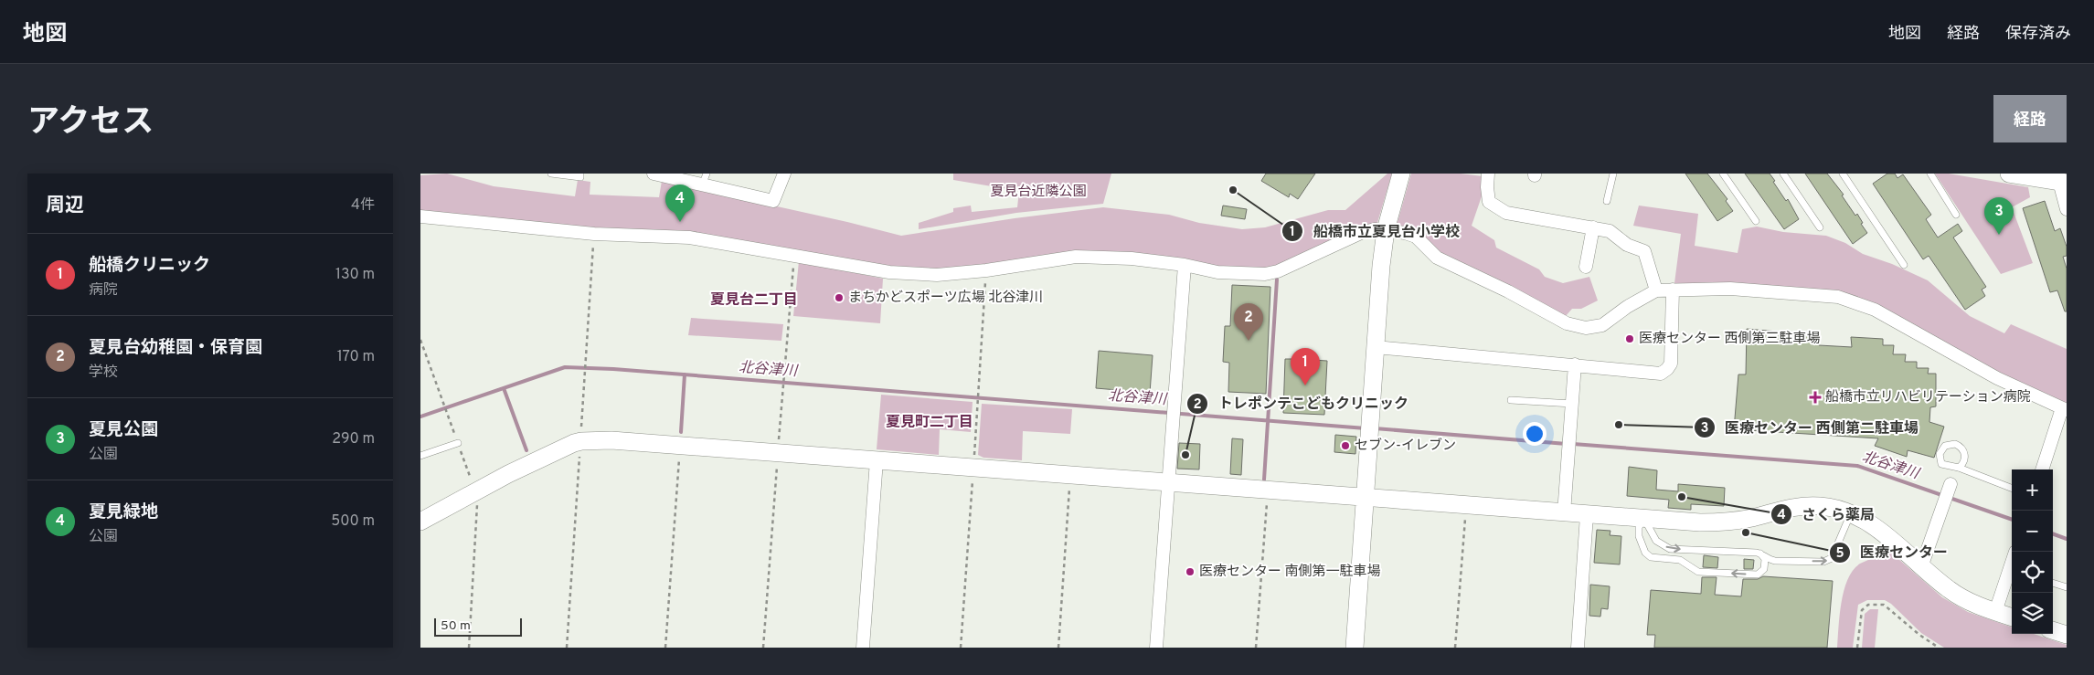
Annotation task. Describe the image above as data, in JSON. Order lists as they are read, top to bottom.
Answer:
{
  "districts": ["夏見台二丁目", "夏見町二丁目"],
  "water": ["北谷津川"],
  "parks": ["夏見台近隣公園"],
  "places": {
    "other": [
      "船橋市立夏見台小学校",
      "まちかどスポーツ広場 北谷津川",
      "医療センター 西側第三駐車場",
      "医療センター 西側第二駐車場",
      "セブン-イレブン",
      "トレポンテこどもクリニック",
      "さくら薬局",
      "医療センター",
      "医療センター 南側第一駐車場"
    ],
    "health": ["船橋市立リハビリテーション病院"]
  },
  "scale_bar": "50 m",
  "page": {
    "header": "地図",
    "nav": ["地図", "経路", "保存済み"],
    "title": "アクセス",
    "buttons": "経路",
    "heading": ["周辺", "4件"],
    "pins": [
      "4",
      "3",
      "2",
      "1"
    ],
    "list": [
      {
        "mark": "1",
        "name": "船橋クリニック",
        "note": "病院",
        "value": "130 m"
      },
      {
        "mark": "2",
        "name": "夏見台幼稚園・保育園",
        "note": "学校",
        "value": "170 m"
      },
      {
        "mark": "3",
        "name": "夏見公園",
        "note": "公園",
        "value": "290 m"
      },
      {
        "mark": "4",
        "name": "夏見緑地",
        "note": "公園",
        "value": "500 m"
      }
    ],
    "map_buttons": ["+", "−"],
    "scale": "50 m"
  }
}
